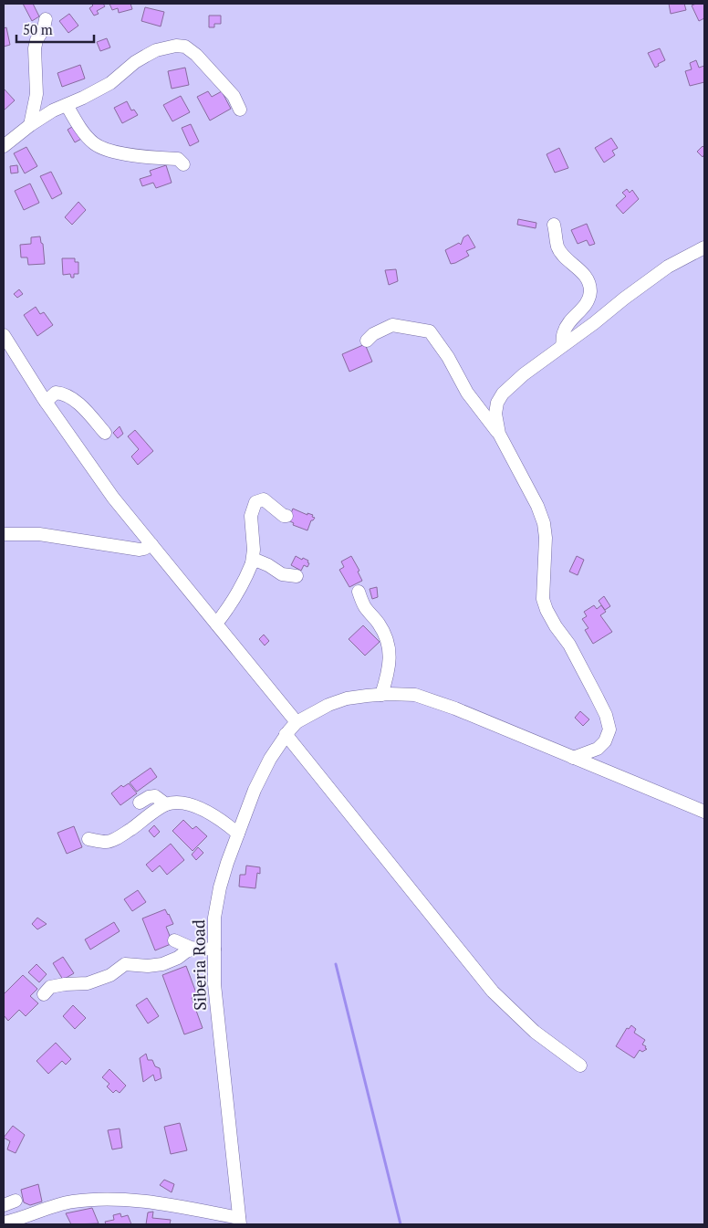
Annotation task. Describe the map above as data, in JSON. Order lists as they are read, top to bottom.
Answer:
{
  "streets": {
    "street": ["Siberia Road"]
  },
  "scale_bar": "50 m"
}
